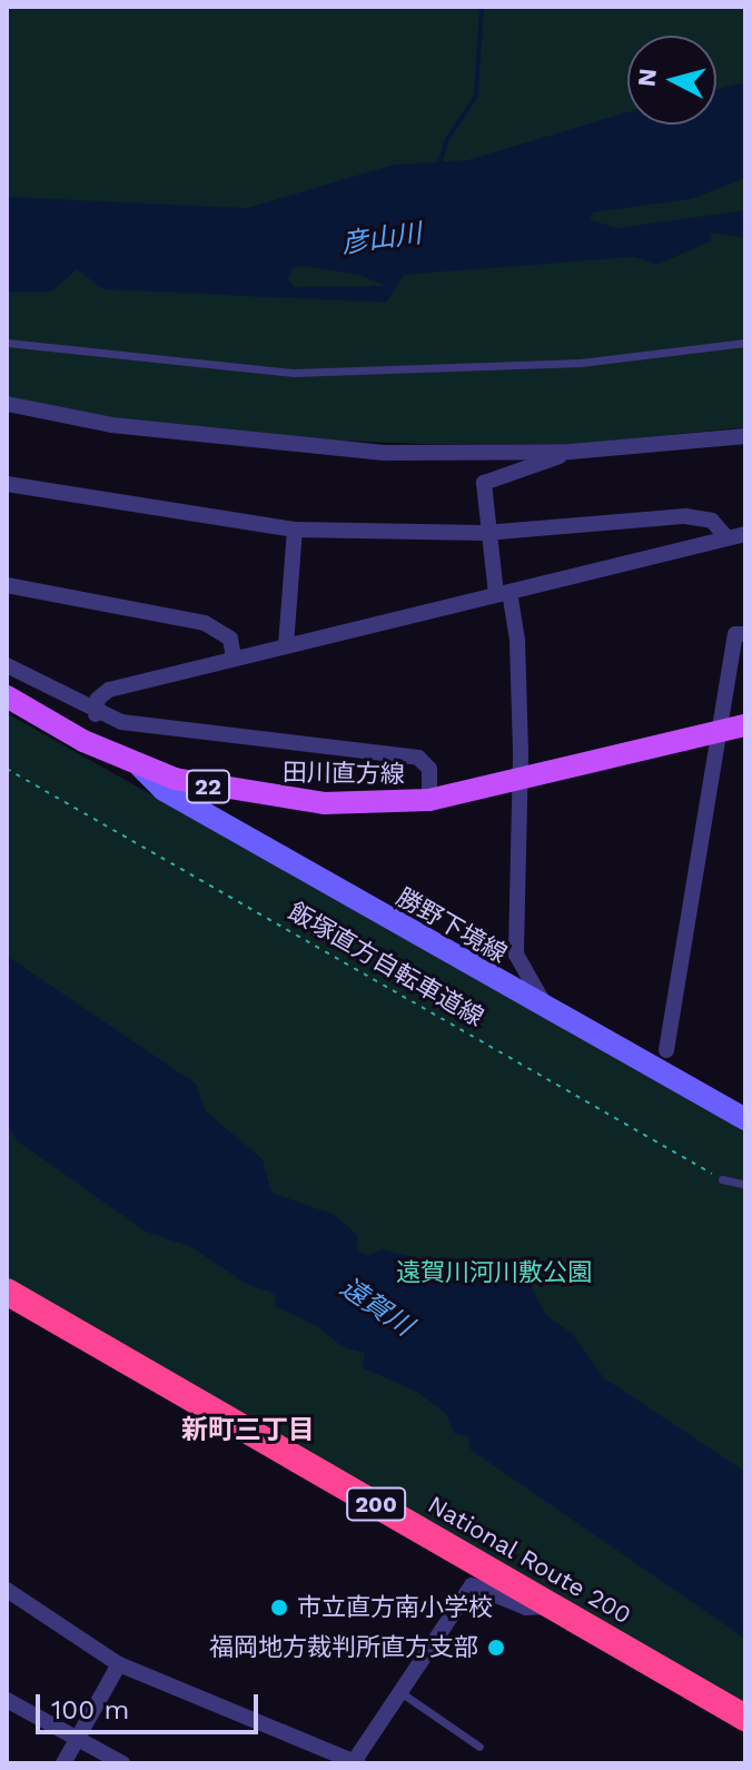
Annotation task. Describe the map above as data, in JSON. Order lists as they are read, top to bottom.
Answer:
{
  "streets": {
    "highway": ["200", "National Route 200"],
    "main road": ["田川直方線", "22", "勝野下境線"],
    "path": ["飯塚直方自転車道線"]
  },
  "crossings": [
    ["田川直方線", "勝野下境線"]
  ],
  "districts": ["新町三丁目"],
  "water": ["彦山川", "遠賀川"],
  "parks": ["遠賀川河川敷公園"],
  "places": ["市立直方南小学校", "福岡地方裁判所直方支部"],
  "scale_bar": "100 m",
  "north": "left"
}
